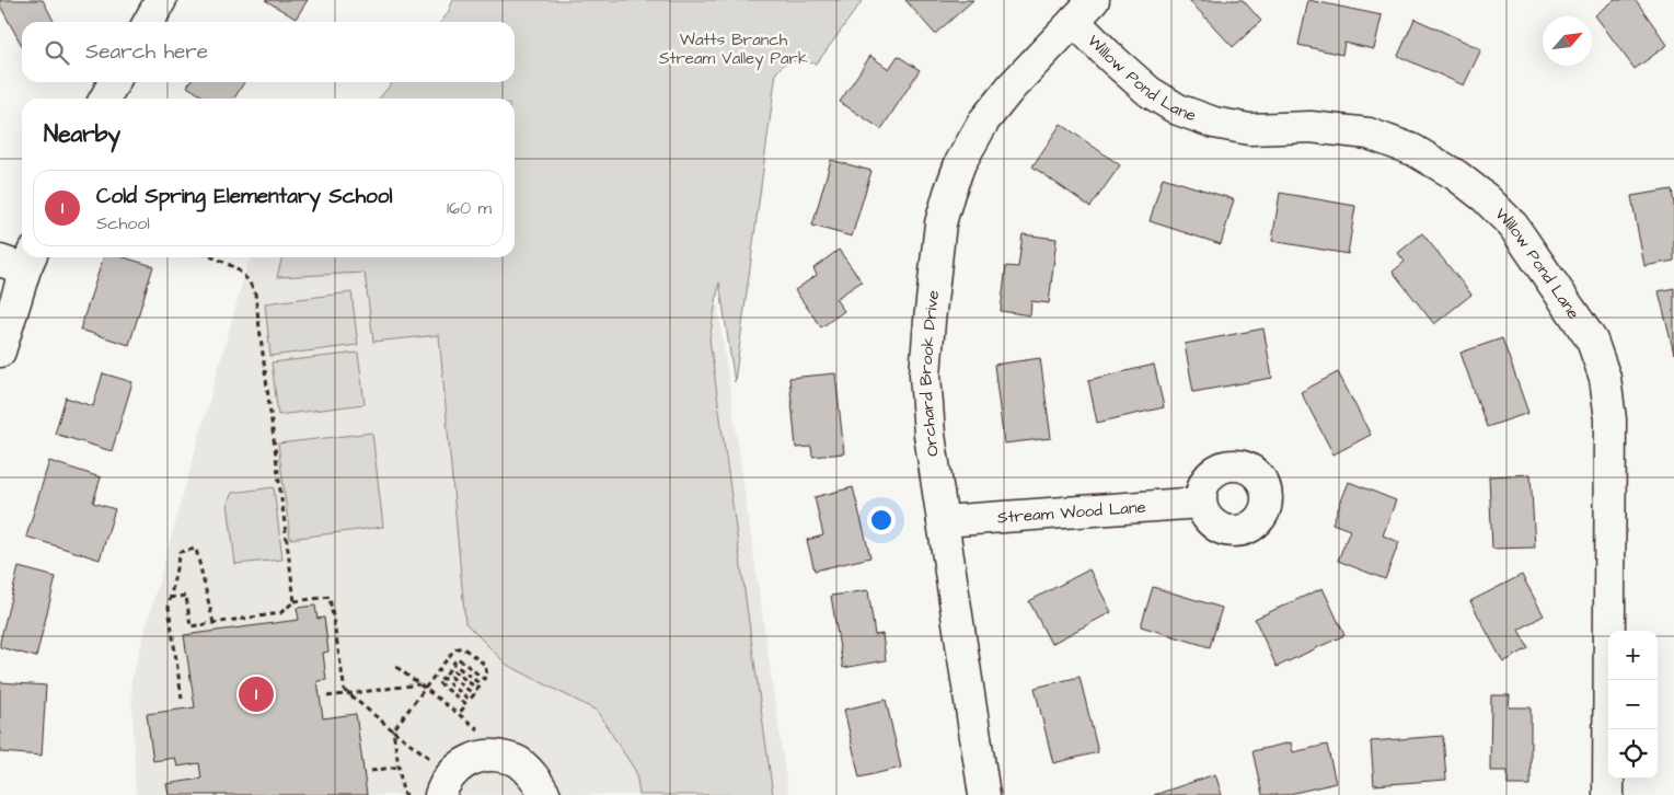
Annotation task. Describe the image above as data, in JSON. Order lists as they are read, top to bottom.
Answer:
{
  "streets": {
    "street": ["Willow Pond Lane", "Orchard Brook Drive", "Stream Wood Lane"]
  },
  "crossings": [
    ["Willow Pond Lane", "Orchard Brook Drive"],
    ["Orchard Brook Drive", "Stream Wood Lane"]
  ],
  "parks": ["Watts Branch Stream Valley Park"],
  "north": "top right",
  "page": {
    "search": "Search here",
    "heading": "Nearby",
    "list": [
      {
        "mark": "1",
        "name": "Cold Spring Elementary School",
        "note": "School",
        "value": "160 m"
      }
    ],
    "map_buttons": ["+", "−"],
    "pins": "1"
  }
}
